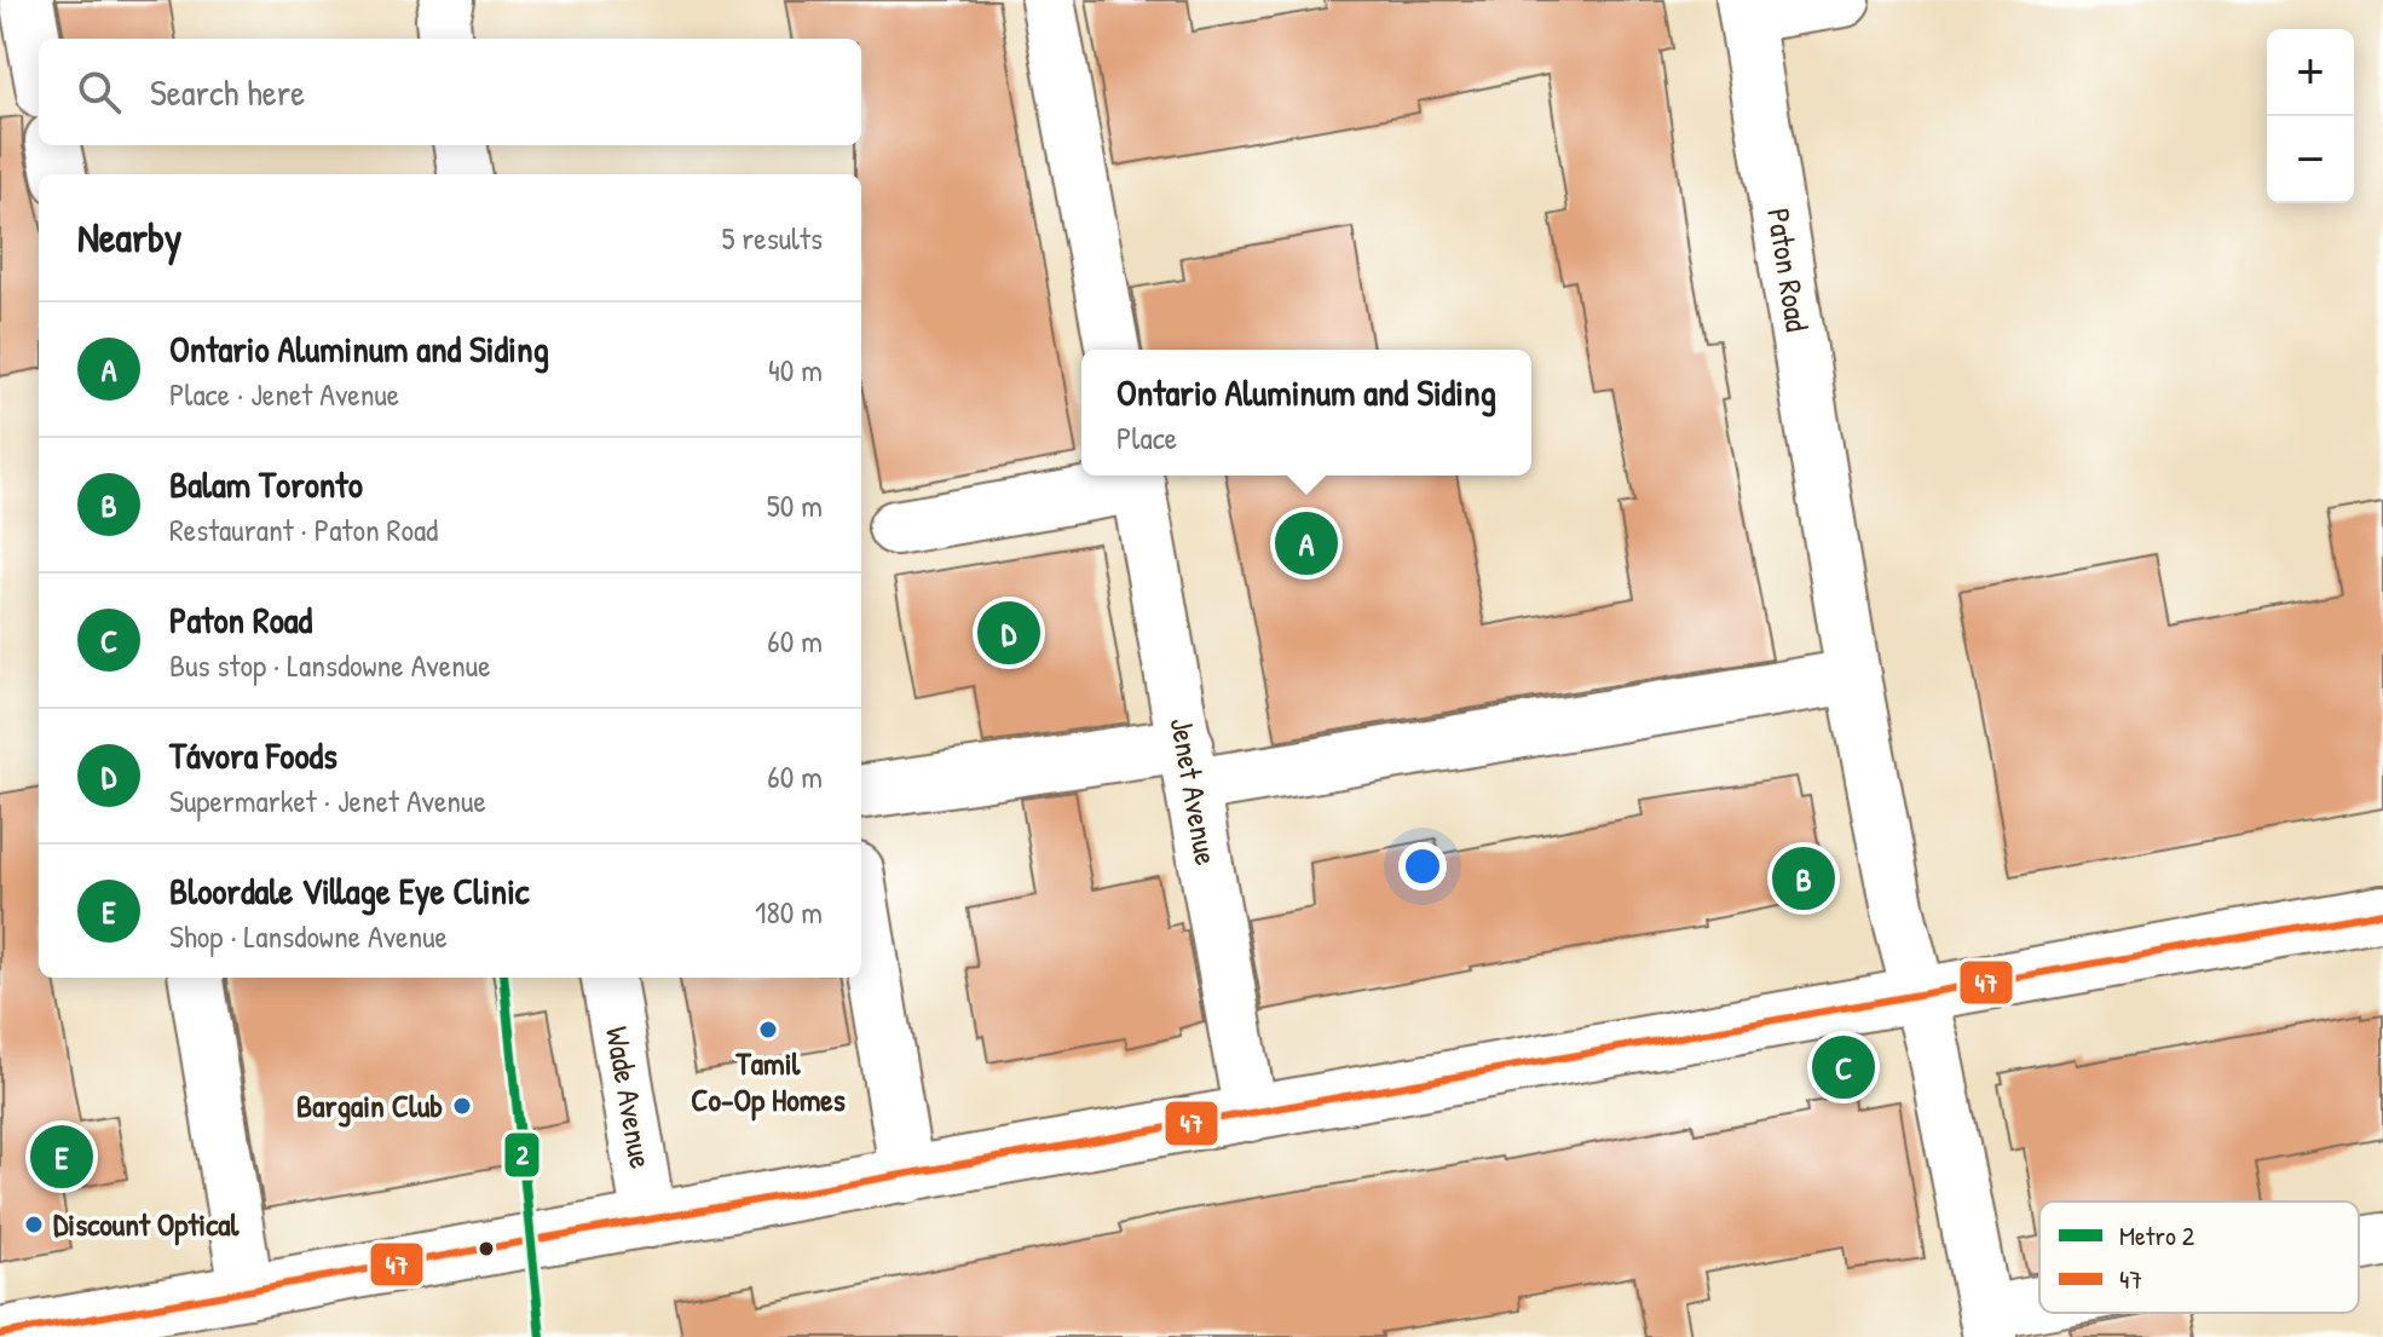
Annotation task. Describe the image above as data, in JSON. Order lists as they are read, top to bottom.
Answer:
{
  "streets": {
    "street": ["Paton Road", "Jenet Avenue", "Wade Avenue"]
  },
  "places": ["Tamil Co-Op Homes", "Bargain Club", "Discount Optical"],
  "lines": ["transit line 47", "metro line 2"],
  "legend": ["Metro 2", "47"],
  "page": {
    "map_buttons": ["+", "−"],
    "search": "Search here",
    "heading": ["Nearby", "5 results"],
    "list": [
      {
        "mark": "A",
        "name": "Ontario Aluminum and Siding",
        "note": "Place · Jenet Avenue",
        "value": "40 m"
      },
      {
        "mark": "B",
        "name": "Balam Toronto",
        "note": "Restaurant · Paton Road",
        "value": "50 m"
      },
      {
        "mark": "C",
        "name": "Paton Road",
        "note": "Bus stop · Lansdowne Avenue",
        "value": "60 m"
      },
      {
        "mark": "D",
        "name": "Távora Foods",
        "note": "Supermarket · Jenet Avenue",
        "value": "60 m"
      },
      {
        "mark": "E",
        "name": "Bloordale Village Eye Clinic",
        "note": "Shop · Lansdowne Avenue",
        "value": "180 m"
      }
    ],
    "popup": ["Ontario Aluminum and Siding", "Place"],
    "pins": [
      "A",
      "D",
      "B",
      "C",
      "E"
    ]
  }
}
